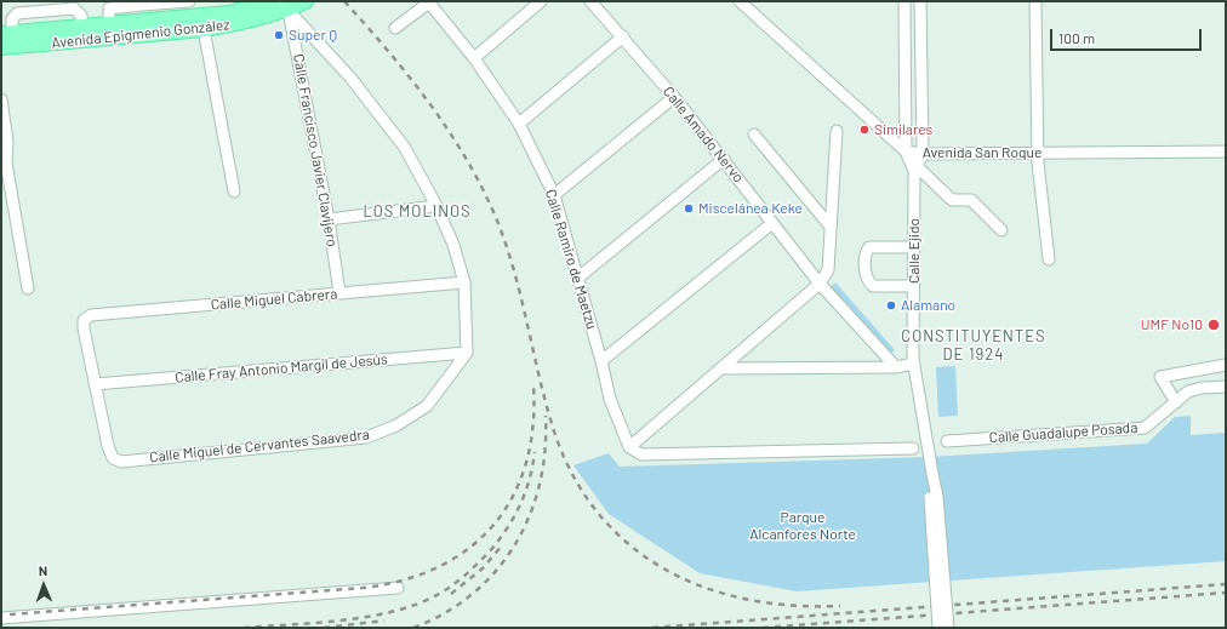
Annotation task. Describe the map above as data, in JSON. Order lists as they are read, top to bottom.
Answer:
{
  "streets": {
    "main road": ["Avenida Epigmenio González"],
    "street": [
      "Calle Amado Nervo",
      "Calle Francisco Javier Clavijero",
      "Avenida San Roque",
      "Calle Ejido",
      "Calle Ramiro de Maetzu",
      "Calle Miguel Cabrera",
      "Calle Fray Antonio Margil de Jesús",
      "Calle Guadalupe Posada",
      "Calle Miguel de Cervantes Saavedra"
    ]
  },
  "crossings": [
    ["Avenida Epigmenio González", "Calle Francisco Javier Clavijero"],
    ["Calle Francisco Javier Clavijero", "Calle Miguel Cabrera"],
    ["Avenida San Roque", "Calle Ejido"],
    ["Calle Miguel Cabrera", "Calle Fray Antonio Margil de Jesús"],
    ["Calle Miguel Cabrera", "Calle Miguel de Cervantes Saavedra"],
    ["Calle Fray Antonio Margil de Jesús", "Calle Miguel de Cervantes Saavedra"]
  ],
  "districts": ["LOS MOLINOS", "CONSTITUYENTES DE 1924"],
  "parks": ["Parque Alcanfores Norte"],
  "places": [
    "Super Q",
    "Similares",
    "Miscelánea Keke",
    "Alamano",
    "UMF No10"
  ],
  "scale_bar": "100 m",
  "north": "top"
}
